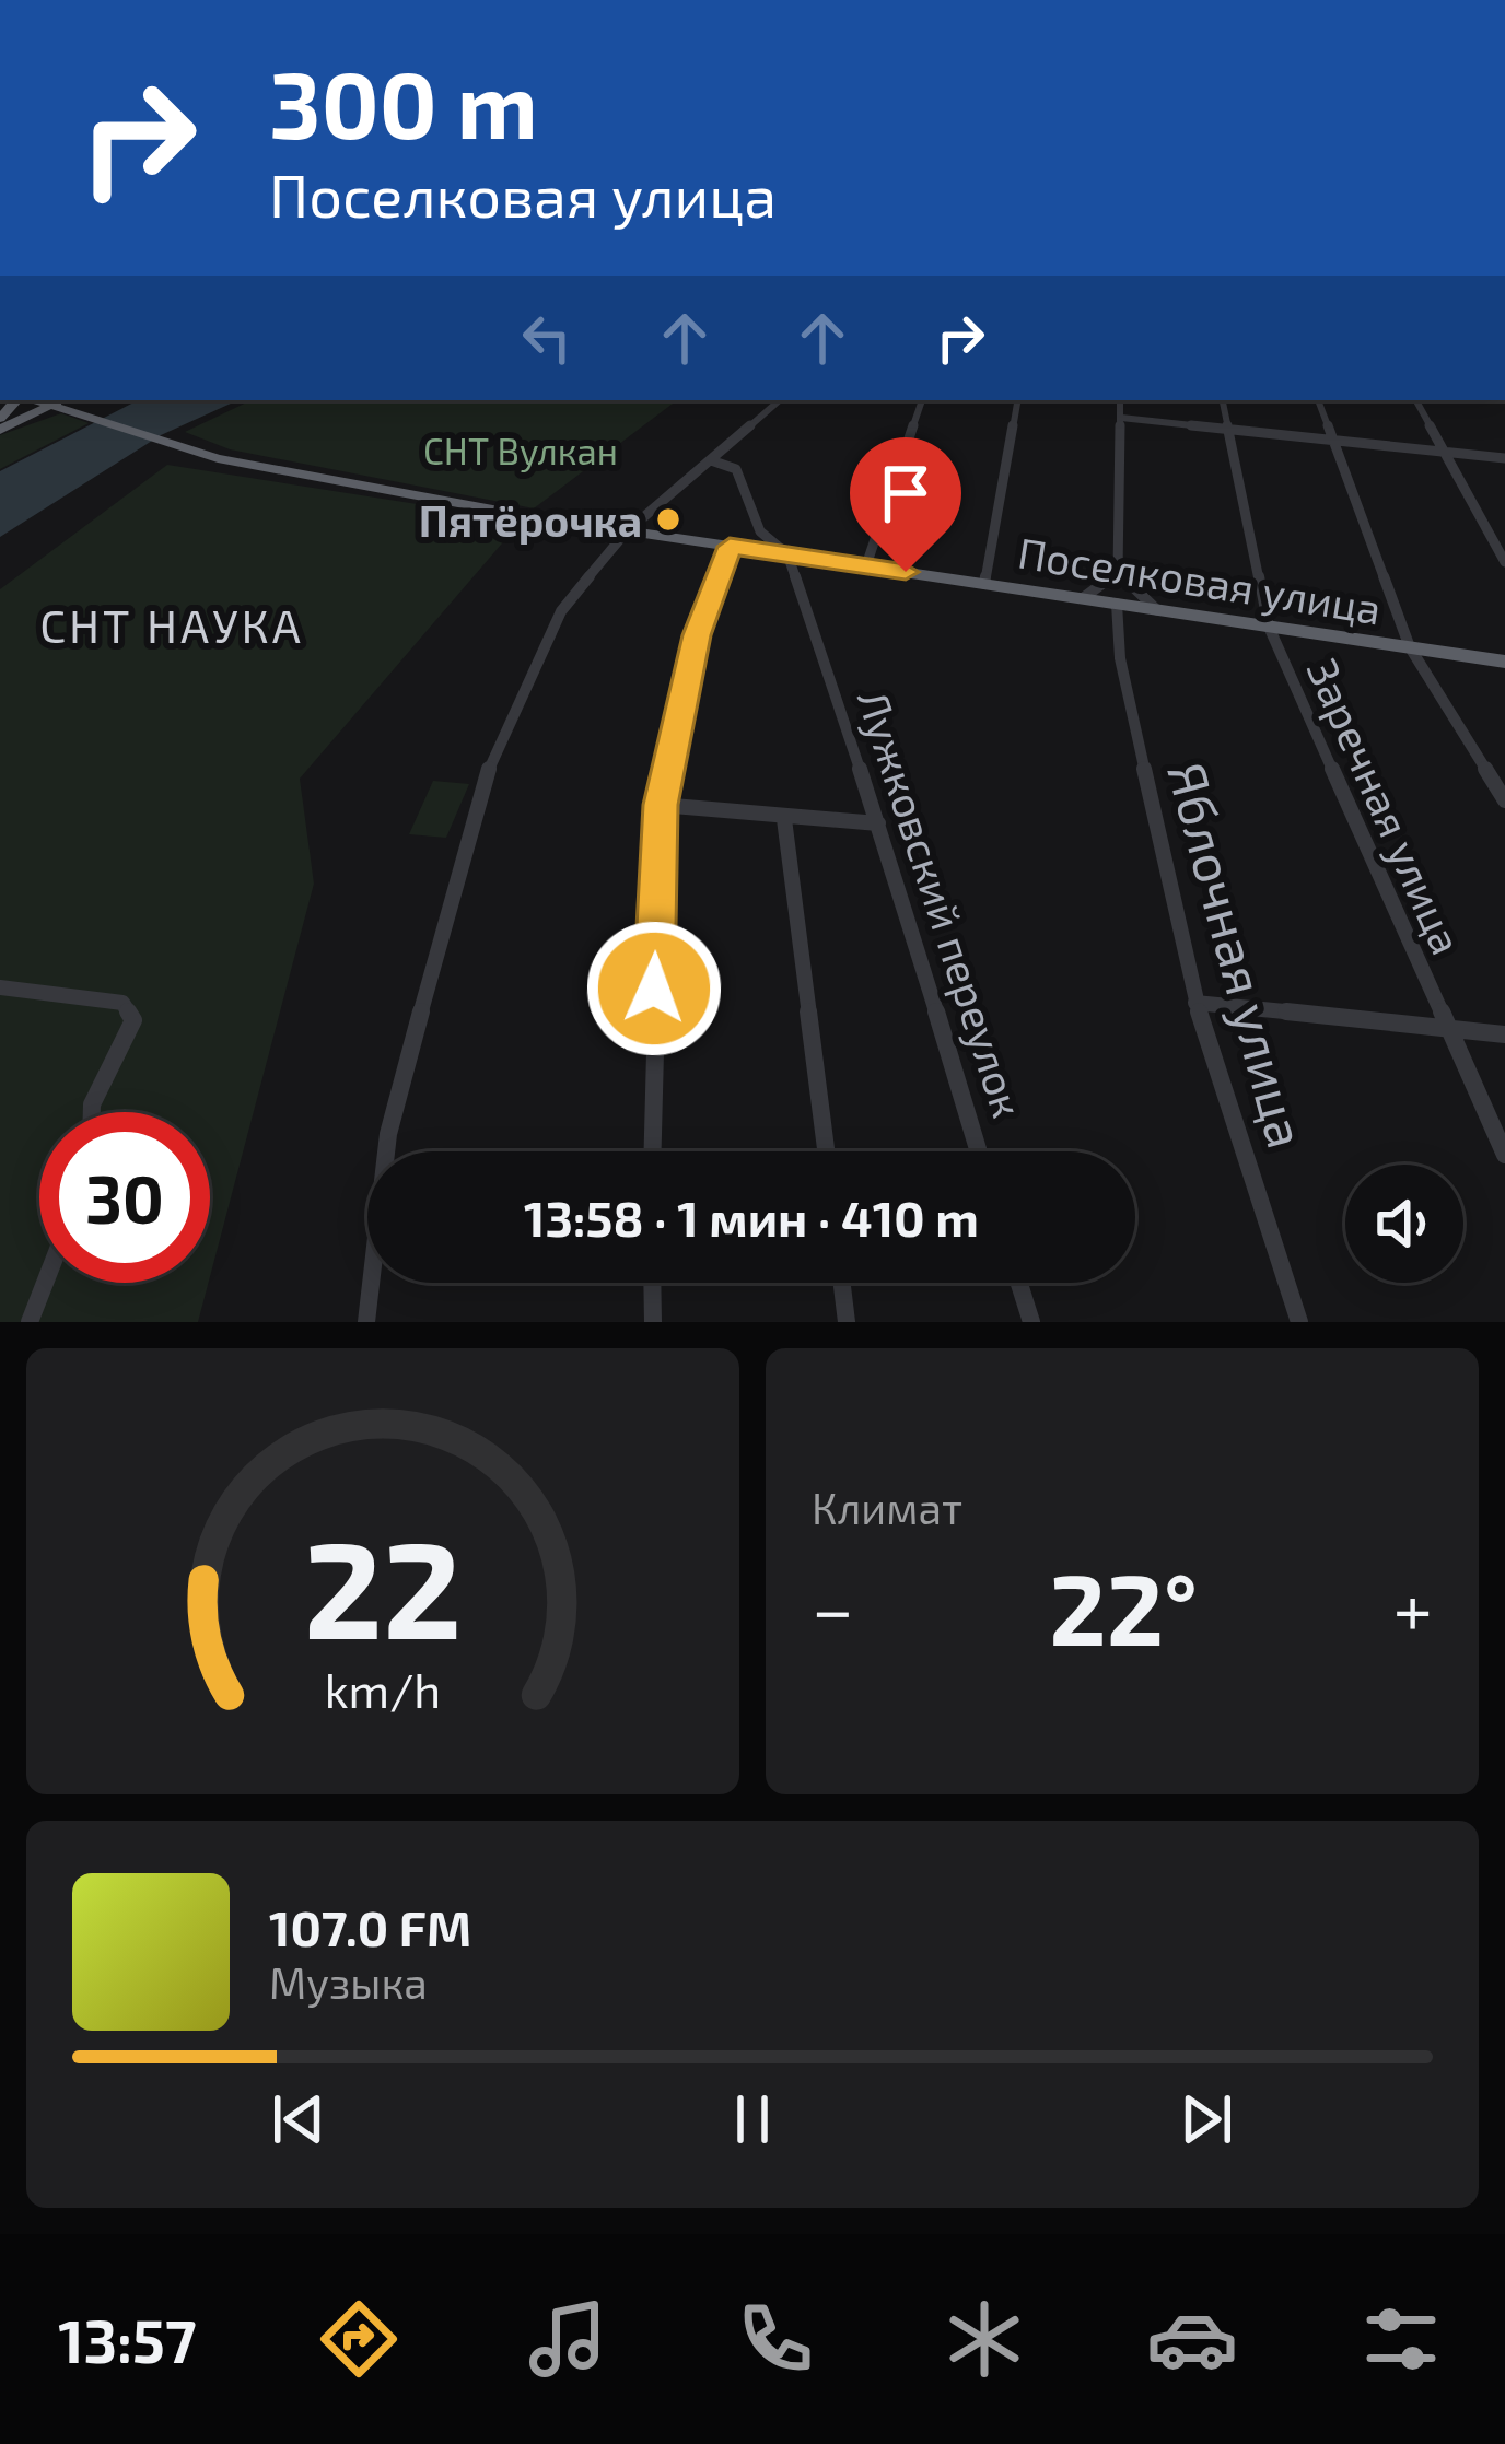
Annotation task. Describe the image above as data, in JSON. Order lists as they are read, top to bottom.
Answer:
{
  "streets": {
    "highway": ["Поселковая улица"],
    "street": ["Заречная улица", "Лужковский переулок", "Яблочная улица"]
  },
  "crossings": [
    ["Поселковая улица", "Заречная улица"],
    ["Поселковая улица", "Лужковский переулок"],
    ["Поселковая улица", "Яблочная улица"]
  ],
  "districts": ["СНТ НАУКА"],
  "parks": ["СНТ Вулкан"],
  "places": ["Пятёрочка"],
  "page": {
    "turn": ["300 m", "Поселковая улица"],
    "limit": "30",
    "trip": "13:58 · 1 мин · 410 m",
    "tile": "Климат",
    "heat": ["−", "22°", "+"],
    "song": ["107.0 FM", "Музыка"],
    "tabs": "13:57",
    "gauge": ["22", "km/h"]
  }
}
